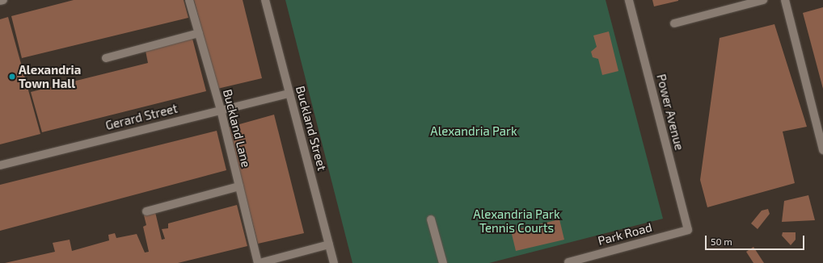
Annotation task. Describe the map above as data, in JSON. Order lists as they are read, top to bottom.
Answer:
{
  "streets": {
    "street": [
      "Power Avenue",
      "Gerard Street",
      "Buckland Lane",
      "Buckland Street",
      "Park Road"
    ]
  },
  "crossings": [
    ["Power Avenue", "Park Road"],
    ["Gerard Street", "Buckland Lane"],
    ["Gerard Street", "Buckland Street"]
  ],
  "parks": ["Alexandria Park", "Alexandria Park Tennis Courts"],
  "places": ["Alexandria Town Hall"],
  "scale_bar": "50 m"
}
